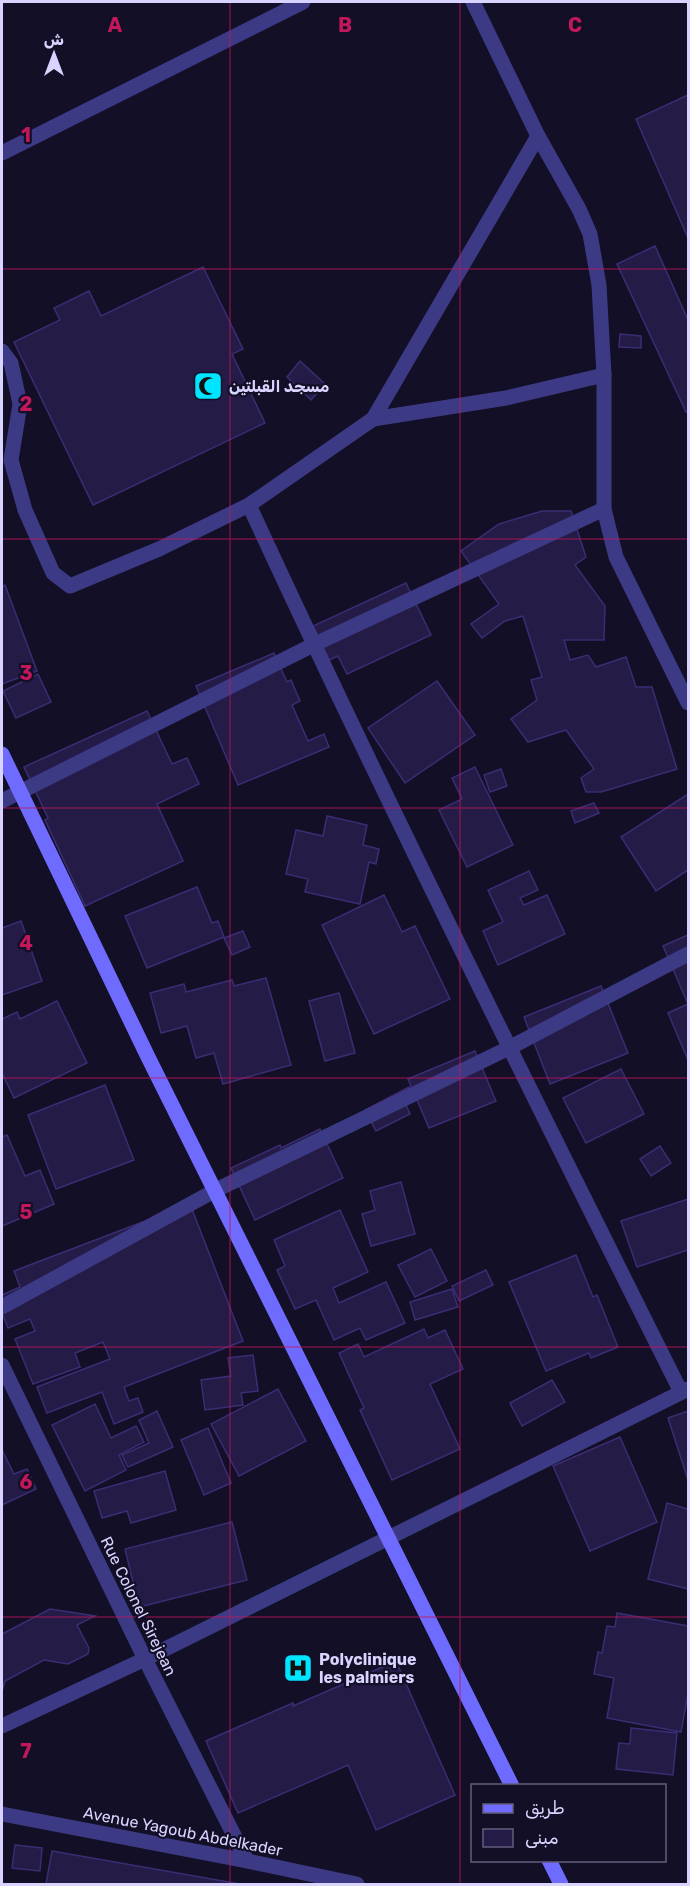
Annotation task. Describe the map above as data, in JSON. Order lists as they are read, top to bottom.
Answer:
{
  "streets": {
    "street": ["Rue Colonel Sirejean", "Avenue Yagoub Abdelkader"]
  },
  "crossings": [
    ["Rue Colonel Sirejean", "Avenue Yagoub Abdelkader"]
  ],
  "places": {
    "mosque": ["مسجد القبلتين"],
    "hospital": ["Polyclinique les palmiers"]
  },
  "legend": ["طريق", "مبنى"],
  "north": "top",
  "grid": {
    "columns": ["A", "B", "C"],
    "rows": [
      "1",
      "2",
      "3",
      "4",
      "5",
      "6",
      "7"
    ]
  }
}
